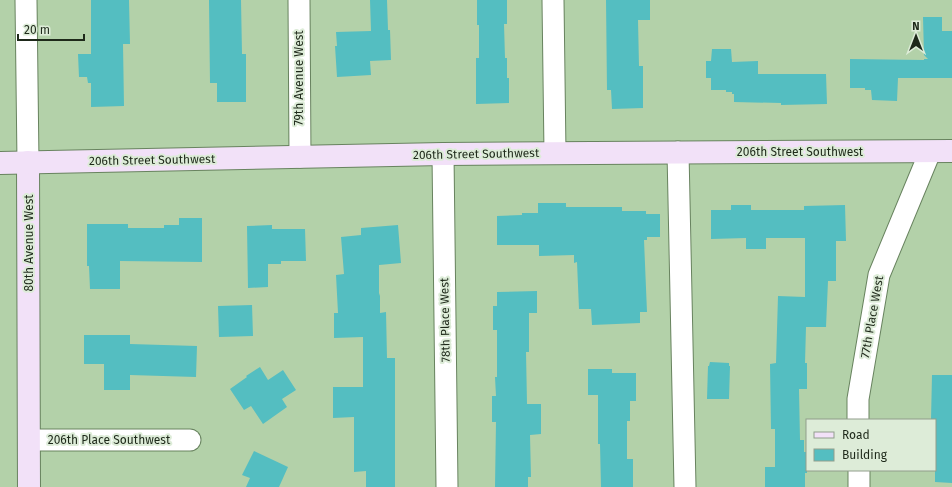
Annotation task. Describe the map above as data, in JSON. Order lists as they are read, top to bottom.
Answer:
{
  "streets": {
    "street": [
      "79th Avenue West",
      "206th Street Southwest",
      "80th Avenue West",
      "77th Place West",
      "78th Place West",
      "206th Place Southwest"
    ]
  },
  "crossings": [
    ["79th Avenue West", "206th Street Southwest"],
    ["206th Street Southwest", "80th Avenue West"],
    ["206th Street Southwest", "77th Place West"],
    ["206th Street Southwest", "78th Place West"],
    ["80th Avenue West", "206th Place Southwest"]
  ],
  "legend": ["Road", "Building"],
  "scale_bar": "20 m",
  "north": "top"
}
